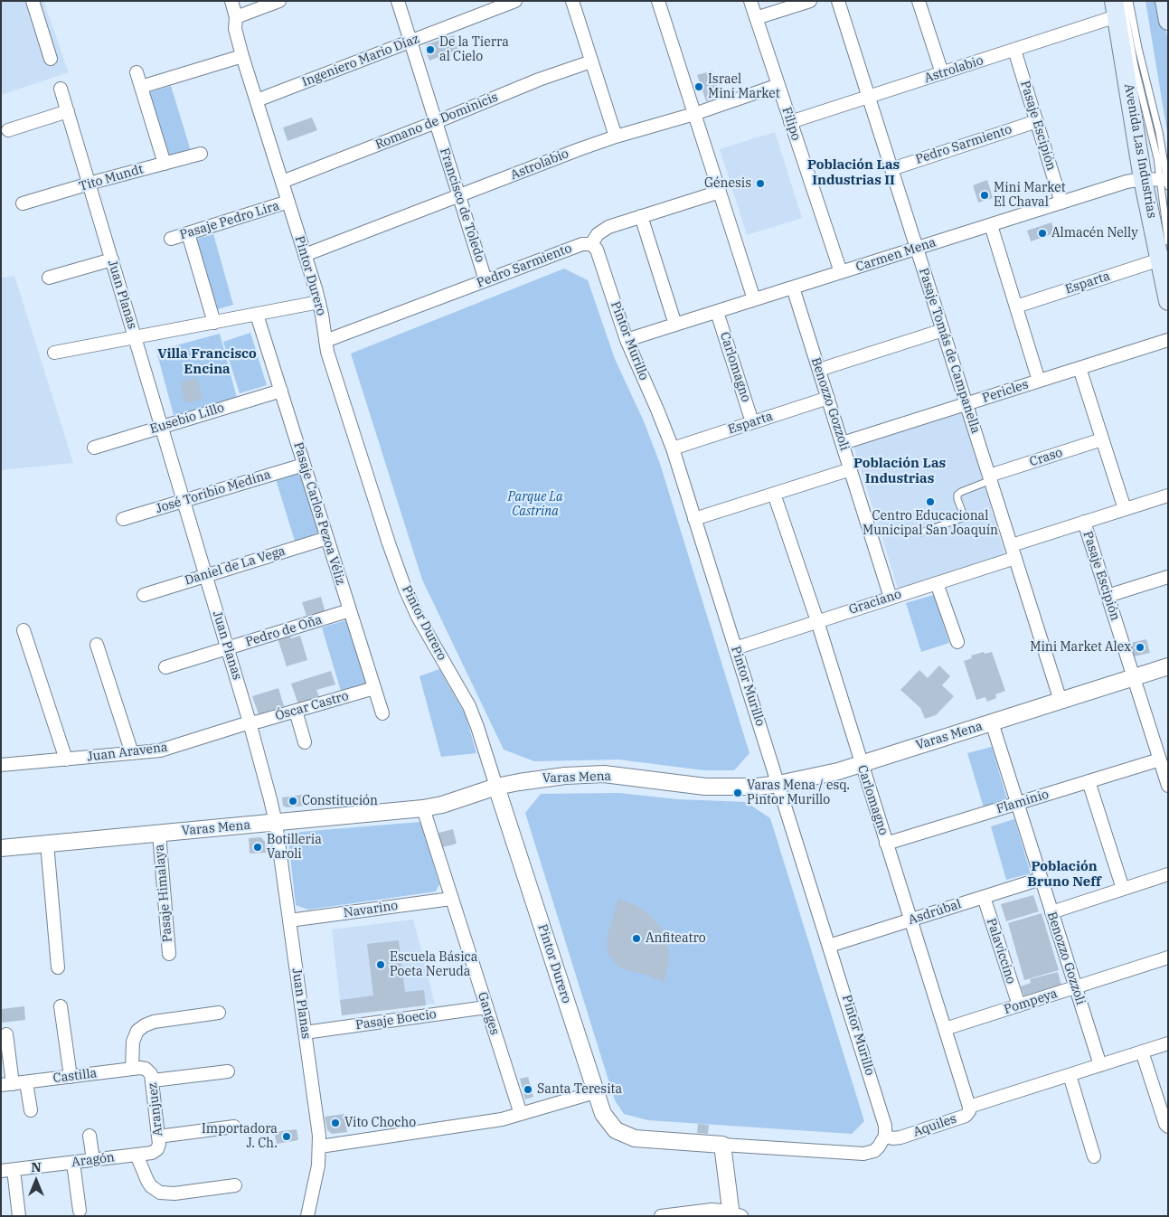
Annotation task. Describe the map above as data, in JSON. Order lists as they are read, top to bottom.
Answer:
{
  "streets": {
    "main road": ["Avenida Las Industrias"],
    "street": [
      "Ingeniero Mario Díaz",
      "Astrolabio",
      "Romano de Dominicis",
      "Filipo",
      "Pasaje Escipión",
      "Pedro Sarmiento",
      "Tito Mundt",
      "Francisco de Toledo",
      "Pasaje Pedro Lira",
      "Carmen Mena",
      "Pintor Durero",
      "Esparta",
      "Juan Planas",
      "Pintor Murillo",
      "Pasaje Tomás de Campanella",
      "Carlomagno",
      "Pericles",
      "Benozzo Gozzoli",
      "Eusebio Lillo",
      "Craso",
      "José Toribio Medina",
      "Pasaje Carlos Pezoa Véliz",
      "Daniel de La Vega",
      "Graciano",
      "Pedro de Oña",
      "Óscar Castro",
      "Varas Mena",
      "Juan Aravena",
      "Flaminio",
      "Pasaje Himalaya",
      "Navarino",
      "Asdrúbal",
      "Palaviccino",
      "Pompeya",
      "Ganges",
      "Pasaje Boecio",
      "Castilla",
      "Aranjuez",
      "Aquiles",
      "Aragón"
    ]
  },
  "crossings": [
    ["Ingeniero Mario Díaz", "Francisco de Toledo"],
    ["Ingeniero Mario Díaz", "Pintor Durero"],
    ["Astrolabio", "Filipo"],
    ["Astrolabio", "Pasaje Escipión"],
    ["Astrolabio", "Avenida Las Industrias"],
    ["Astrolabio", "Francisco de Toledo"],
    ["Astrolabio", "Pintor Durero"],
    ["Astrolabio", "Pasaje Tomás de Campanella"],
    ["Romano de Dominicis", "Francisco de Toledo"],
    ["Romano de Dominicis", "Pintor Durero"],
    ["Filipo", "Carmen Mena"],
    ["Pasaje Escipión", "Pedro Sarmiento"],
    ["Pasaje Escipión", "Carmen Mena"],
    ["Pasaje Escipión", "Varas Mena"],
    ["Pasaje Escipión", "Flaminio"],
    ["Pedro Sarmiento", "Francisco de Toledo"],
    ["Pedro Sarmiento", "Pintor Durero"],
    ["Pedro Sarmiento", "Pintor Murillo"],
    ["Pedro Sarmiento", "Pasaje Tomás de Campanella"],
    ["Avenida Las Industrias", "Carmen Mena"],
    ["Avenida Las Industrias", "Esparta"],
    ["Tito Mundt", "Juan Planas"],
    ["Pasaje Pedro Lira", "Pintor Durero"],
    ["Carmen Mena", "Pintor Murillo"],
    ["Carmen Mena", "Pasaje Tomás de Campanella"],
    ["Carmen Mena", "Carlomagno"],
    ["Carmen Mena", "Benozzo Gozzoli"],
    ["Pintor Durero", "Varas Mena"],
    ["Esparta", "Pintor Murillo"],
    ["Esparta", "Carlomagno"],
    ["Esparta", "Benozzo Gozzoli"],
    ["Juan Planas", "Eusebio Lillo"],
    ["Juan Planas", "José Toribio Medina"],
    ["Juan Planas", "Daniel de La Vega"],
    ["Juan Planas", "Pedro de Oña"],
    ["Juan Planas", "Óscar Castro"],
    ["Juan Planas", "Varas Mena"],
    ["Juan Planas", "Juan Aravena"],
    ["Juan Planas", "Navarino"],
    ["Juan Planas", "Pasaje Boecio"],
    ["Pintor Murillo", "Graciano"],
    ["Pintor Murillo", "Varas Mena"],
    ["Pintor Murillo", "Asdrúbal"],
    ["Pintor Murillo", "Aquiles"],
    ["Pasaje Tomás de Campanella", "Pericles"],
    ["Pasaje Tomás de Campanella", "Craso"],
    ["Pasaje Tomás de Campanella", "Graciano"],
    ["Pasaje Tomás de Campanella", "Varas Mena"],
    ["Carlomagno", "Graciano"],
    ["Carlomagno", "Varas Mena"],
    ["Carlomagno", "Flaminio"],
    ["Carlomagno", "Asdrúbal"],
    ["Carlomagno", "Pompeya"],
    ["Carlomagno", "Aquiles"],
    ["Pericles", "Benozzo Gozzoli"],
    ["Benozzo Gozzoli", "Graciano"],
    ["Benozzo Gozzoli", "Varas Mena"],
    ["Benozzo Gozzoli", "Flaminio"],
    ["Benozzo Gozzoli", "Asdrúbal"],
    ["Benozzo Gozzoli", "Pompeya"],
    ["Benozzo Gozzoli", "Aquiles"],
    ["Eusebio Lillo", "Pasaje Carlos Pezoa Véliz"],
    ["José Toribio Medina", "Pasaje Carlos Pezoa Véliz"],
    ["Pasaje Carlos Pezoa Véliz", "Daniel de La Vega"],
    ["Pasaje Carlos Pezoa Véliz", "Pedro de Oña"],
    ["Pasaje Carlos Pezoa Véliz", "Óscar Castro"],
    ["Óscar Castro", "Juan Aravena"],
    ["Varas Mena", "Pasaje Himalaya"],
    ["Varas Mena", "Ganges"],
    ["Navarino", "Ganges"],
    ["Asdrúbal", "Palaviccino"],
    ["Palaviccino", "Pompeya"],
    ["Ganges", "Pasaje Boecio"],
    ["Castilla", "Aranjuez"],
    ["Aranjuez", "Aragón"]
  ],
  "districts": [
    "Población Las Industrias II",
    "Villa Francisco Encina",
    "Población Las Industrias",
    "Población Bruno Neff"
  ],
  "parks": ["Parque La Castrina"],
  "places": [
    "De la Tierra al Cielo",
    "Israel Mini Market",
    "Génesis",
    "Mini Market El Chaval",
    "Almacén Nelly",
    "Centro Educacional Municipal San Joaquín",
    "Mini Market Alex",
    "Varas Mena / esq. Pintor Murillo",
    "Constitución",
    "Botilleria Varoli",
    "Anfiteatro",
    "Escuela Básica Poeta Neruda",
    "Santa Teresita",
    "Vito Chocho",
    "Importadora J. Ch."
  ],
  "north": "top"
}
